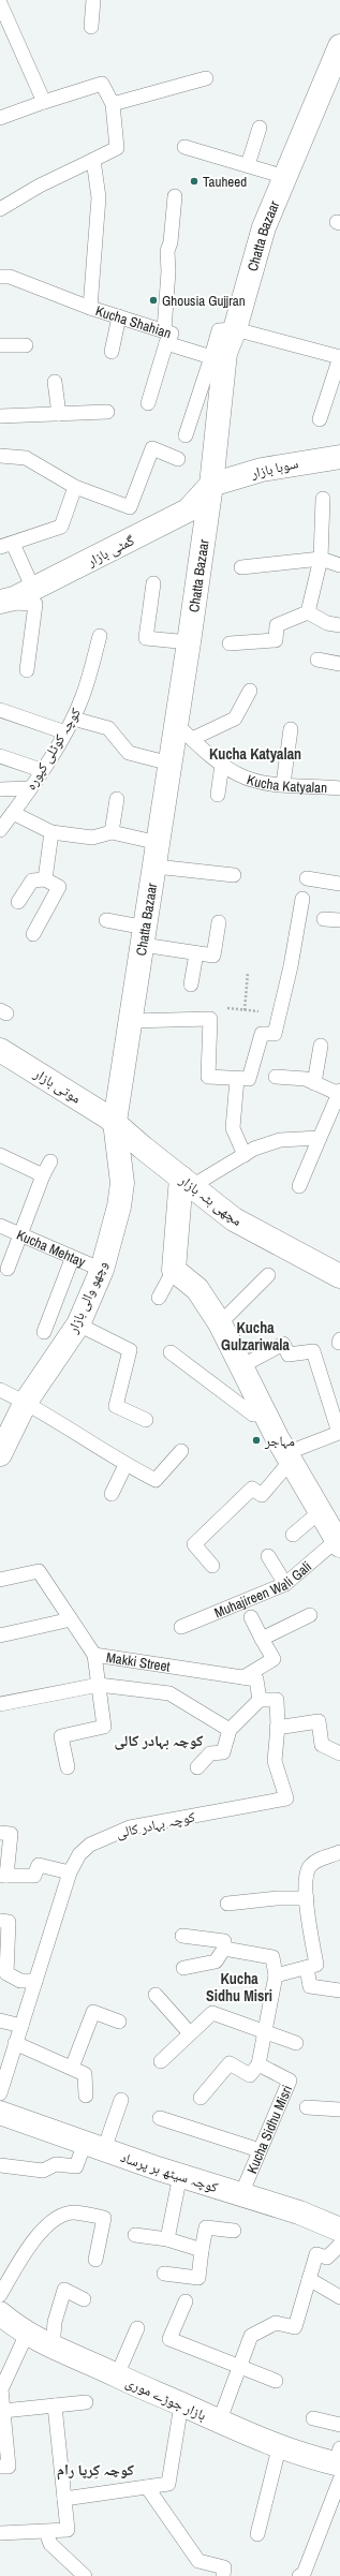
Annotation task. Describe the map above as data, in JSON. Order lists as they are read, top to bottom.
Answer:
{
  "streets": {
    "street": [
      "Chatta Bazaar",
      "سوہا بازار",
      "گمٹی بازار",
      "موتی بازار",
      "مچھی ہٹہ بازار",
      "وچھو والی بازار",
      "کوچہ سیٹھ ہر پرساد",
      "بازار جوڑے موری"
    ],
    "lane": [
      "Kucha Shahian",
      "کوچہ کوٹلی کپورہ",
      "Kucha Katyalan",
      "Kucha Mehtay",
      "Muhajireen Wali Gali",
      "Makki Street",
      "کوچہ بہادر کالی",
      "Kucha Sidhu Misri"
    ]
  },
  "crossings": [
    ["Chatta Bazaar", "سوہا بازار"],
    ["Chatta Bazaar", "گمٹی بازار"],
    ["Chatta Bazaar", "Kucha Katyalan"],
    ["Chatta Bazaar", "موتی بازار"],
    ["Chatta Bazaar", "مچھی ہٹہ بازار"],
    ["Chatta Bazaar", "وچھو والی بازار"],
    ["سوہا بازار", "گمٹی بازار"],
    ["موتی بازار", "مچھی ہٹہ بازار"],
    ["موتی بازار", "وچھو والی بازار"],
    ["مچھی ہٹہ بازار", "وچھو والی بازار"],
    ["Kucha Mehtay", "وچھو والی بازار"],
    ["Kucha Sidhu Misri", "کوچہ سیٹھ ہر پرساد"]
  ],
  "districts": [
    "Kucha Katyalan",
    "Kucha Gulzariwala",
    "کوچہ بہادر کالی",
    "Kucha Sidhu Misri",
    "کوچہ کِرپا رام"
  ],
  "places": ["Tauheed", "Ghousia Gujjran", "مہاجر"]
}
